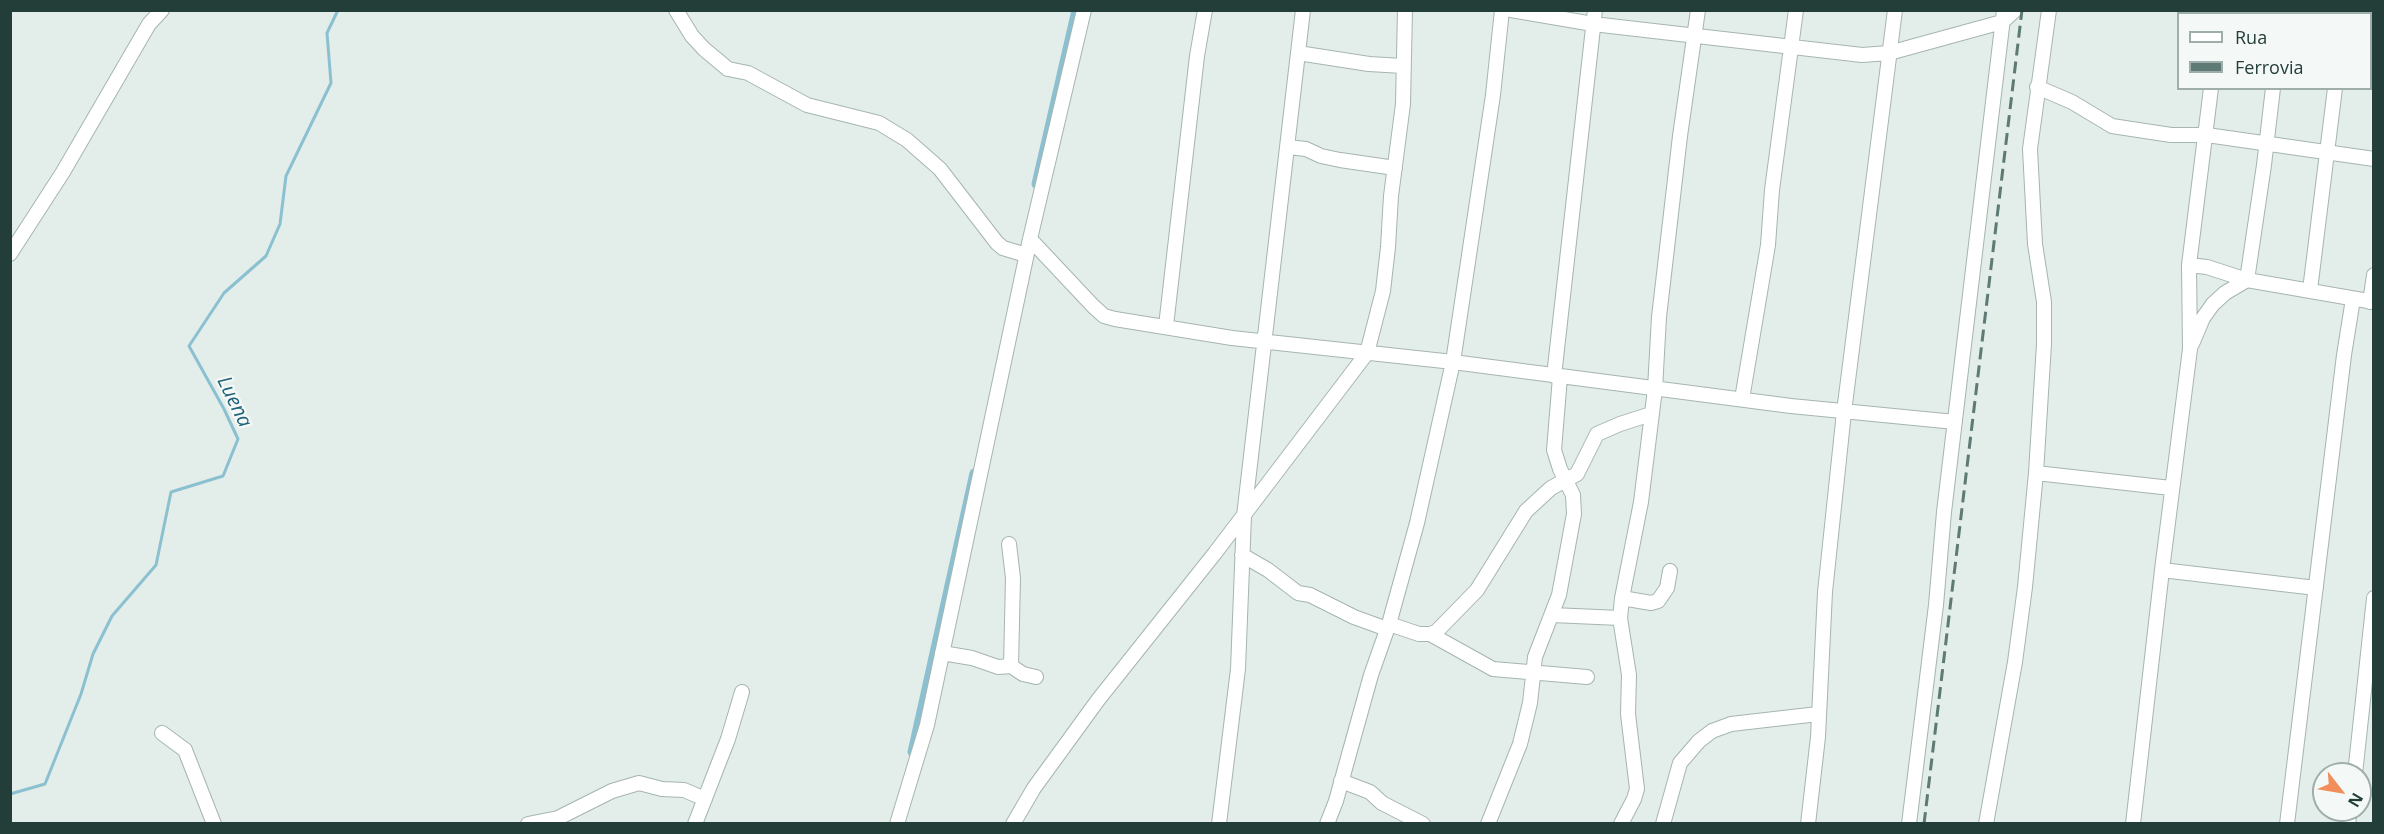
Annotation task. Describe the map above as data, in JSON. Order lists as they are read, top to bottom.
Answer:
{
  "water": ["Luena"],
  "legend": ["Rua", "Ferrovia"],
  "north": "bottom right"
}
